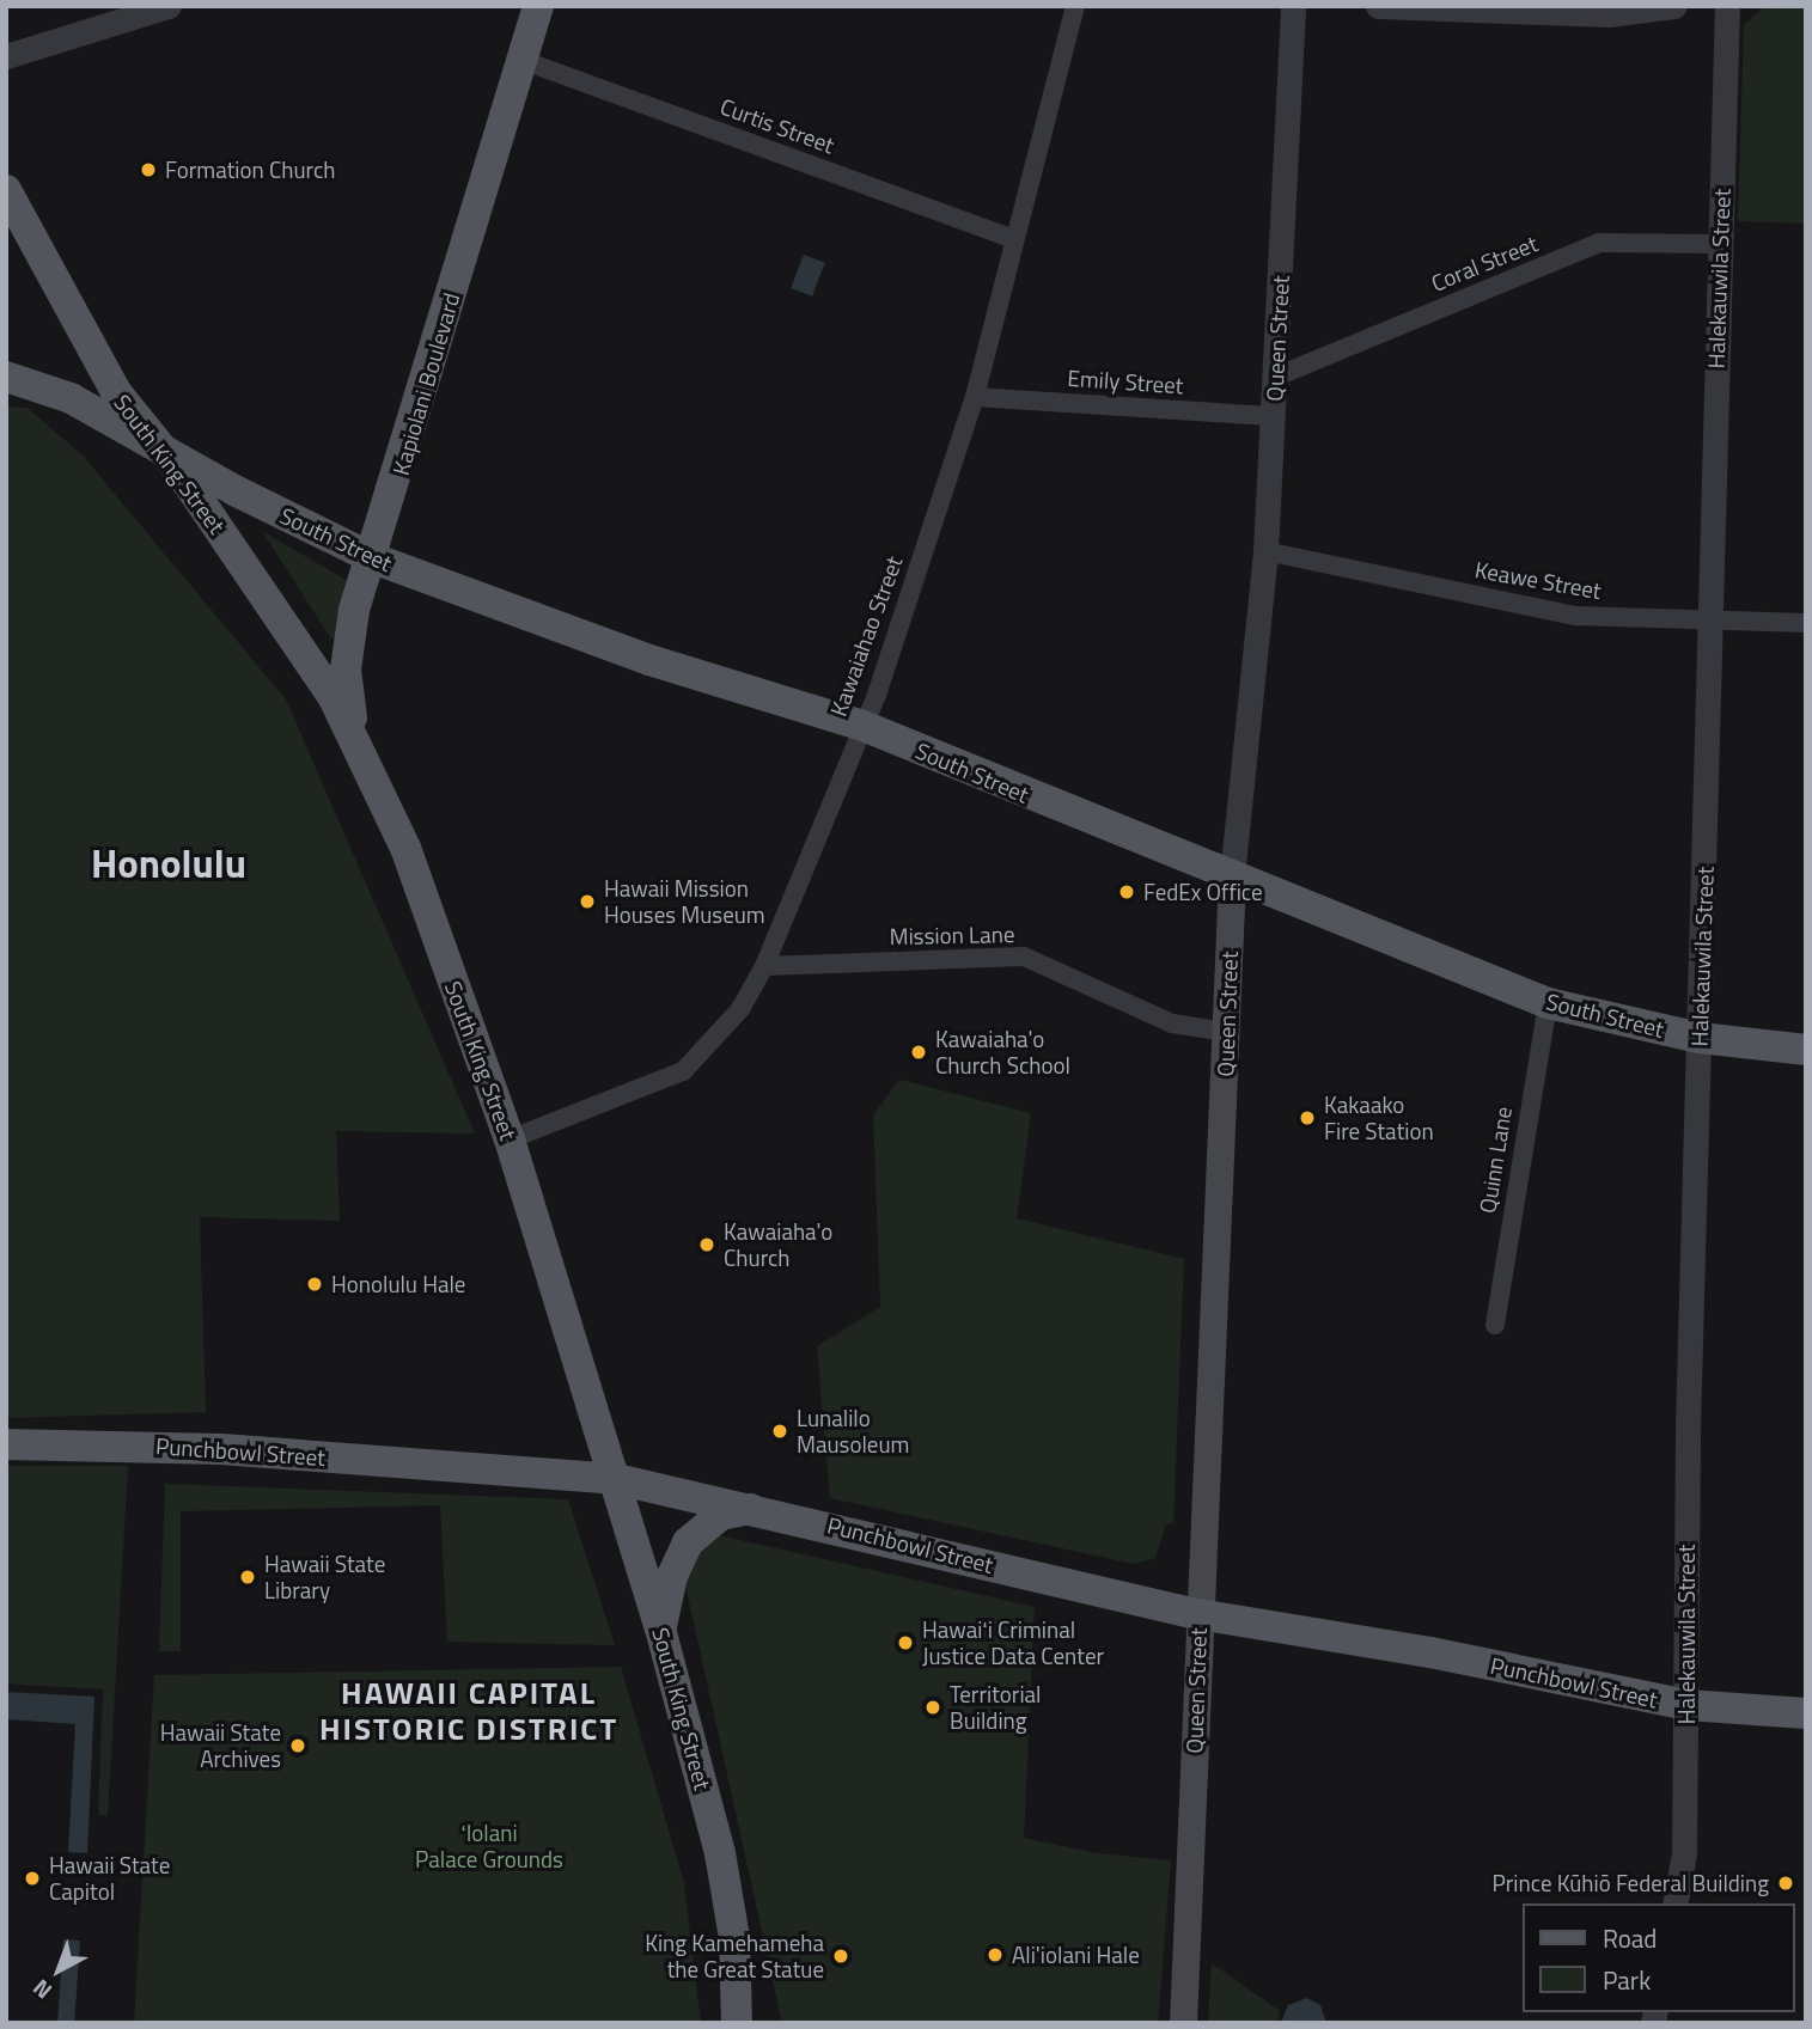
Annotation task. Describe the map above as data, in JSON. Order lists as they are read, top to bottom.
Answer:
{
  "streets": {
    "main road": [
      "Queen Street",
      "Kapiolani Boulevard",
      "South King Street",
      "South Street",
      "Punchbowl Street"
    ],
    "street": [
      "Curtis Street",
      "Coral Street",
      "Halekauwila Street",
      "Emily Street",
      "Keawe Street",
      "Kawaiahao Street",
      "Mission Lane",
      "Quinn Lane"
    ]
  },
  "crossings": [
    ["Curtis Street", "Kapiolani Boulevard"],
    ["Curtis Street", "Kawaiahao Street"],
    ["Coral Street", "Halekauwila Street"],
    ["Coral Street", "Queen Street"],
    ["Halekauwila Street", "South Street"],
    ["Halekauwila Street", "Keawe Street"],
    ["Halekauwila Street", "Punchbowl Street"],
    ["Queen Street", "Emily Street"],
    ["Queen Street", "South Street"],
    ["Queen Street", "Keawe Street"],
    ["Queen Street", "Mission Lane"],
    ["Queen Street", "Punchbowl Street"],
    ["Emily Street", "Kawaiahao Street"],
    ["Kapiolani Boulevard", "South King Street"],
    ["Kapiolani Boulevard", "South Street"],
    ["South King Street", "South Street"],
    ["South King Street", "Kawaiahao Street"],
    ["South King Street", "Punchbowl Street"],
    ["South Street", "Kawaiahao Street"],
    ["South Street", "Quinn Lane"],
    ["Kawaiahao Street", "Mission Lane"]
  ],
  "districts": ["Honolulu", "HAWAII CAPITAL HISTORIC DISTRICT"],
  "parks": ["ʻIolani Palace Grounds"],
  "places": [
    "Formation Church",
    "FedEx Office",
    "Hawaii Mission Houses Museum",
    "Kawaiaha'o Church School",
    "Kakaako Fire Station",
    "Kawaiaha'o Church",
    "Honolulu Hale",
    "Lunalilo Mausoleum",
    "Hawaii State Library",
    "Hawaiʻi Criminal Justice Data Center",
    "Territorial Building",
    "Hawaii State Archives",
    "Hawaii State Capitol",
    "Prince Kūhiō Federal Building",
    "Ali'iolani Hale",
    "King Kamehameha the Great Statue"
  ],
  "legend": ["Road", "Park"],
  "north": "bottom left"
}
